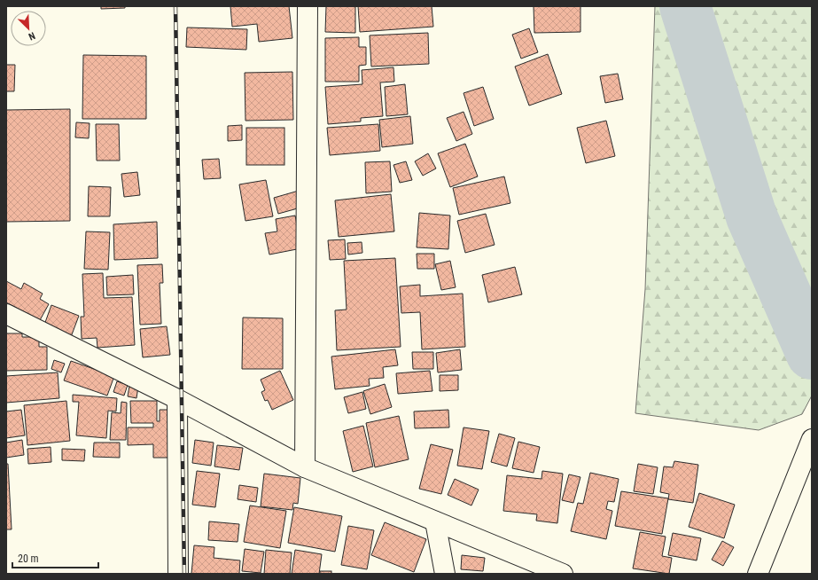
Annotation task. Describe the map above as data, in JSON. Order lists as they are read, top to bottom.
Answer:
{
  "scale_bar": "20 m",
  "north": "bottom right"
}
